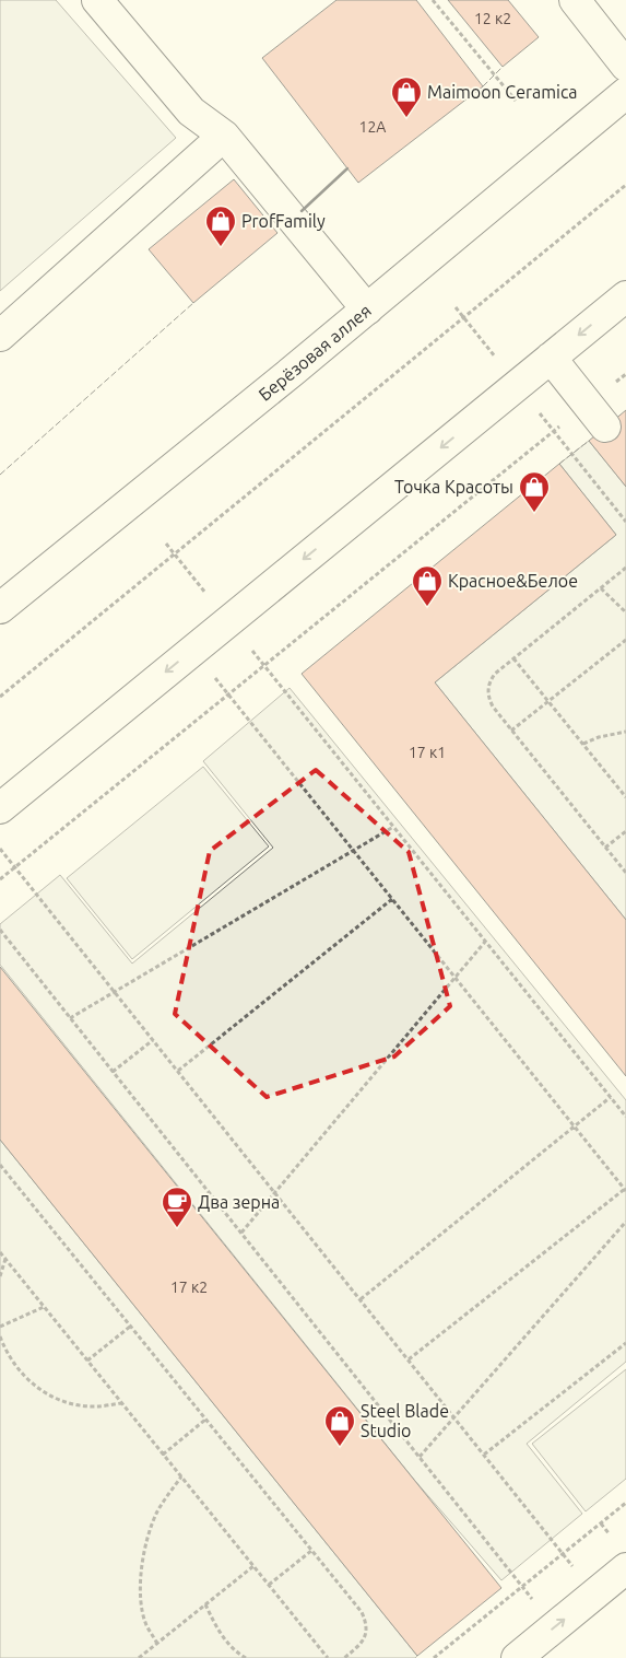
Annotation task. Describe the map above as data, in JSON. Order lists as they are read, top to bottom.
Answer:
{
  "streets": {
    "main road": ["Берёзовая аллея"]
  },
  "places": {
    "shop": [
      "Maimoon Ceramica",
      "ProfFamily",
      "Точка Красоты",
      "Красное&Белое",
      "Steel Blade Studio"
    ],
    "cafe": ["Два зерна"]
  },
  "house_numbers": [
    "12 к2",
    "12А",
    "17 к1",
    "17 к2"
  ]
}
